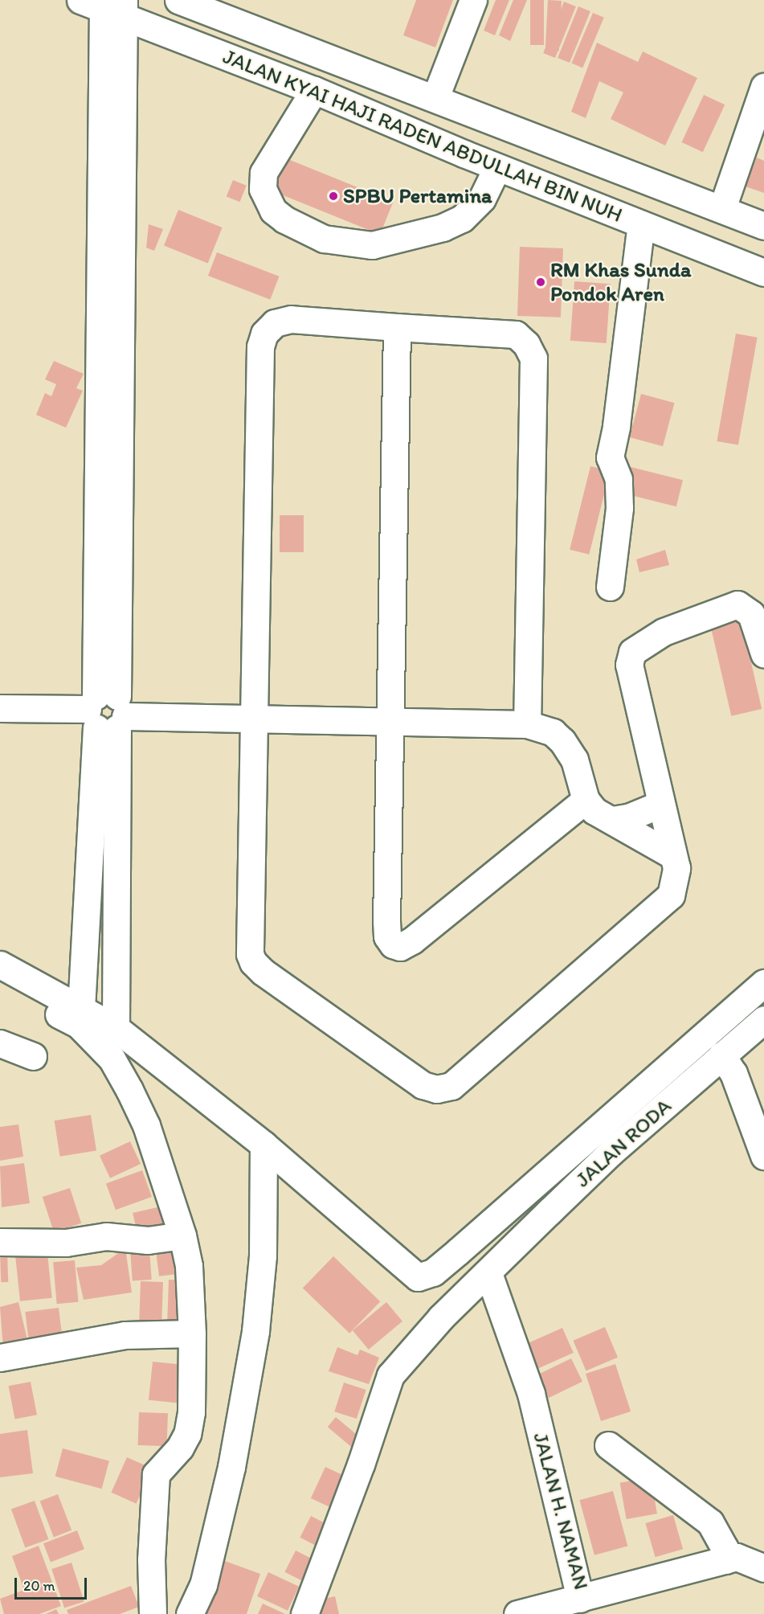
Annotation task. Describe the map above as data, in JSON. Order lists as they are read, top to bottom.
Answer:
{
  "streets": {
    "main road": ["JALAN KYAI HAJI RADEN ABDULLAH BIN NUH", "JALAN RODA", "JALAN H. NAMAN"]
  },
  "crossings": [
    ["JALAN RODA", "JALAN H. NAMAN"]
  ],
  "places": ["SPBU Pertamina", "RM Khas Sunda Pondok Aren"],
  "scale_bar": "20 m"
}
